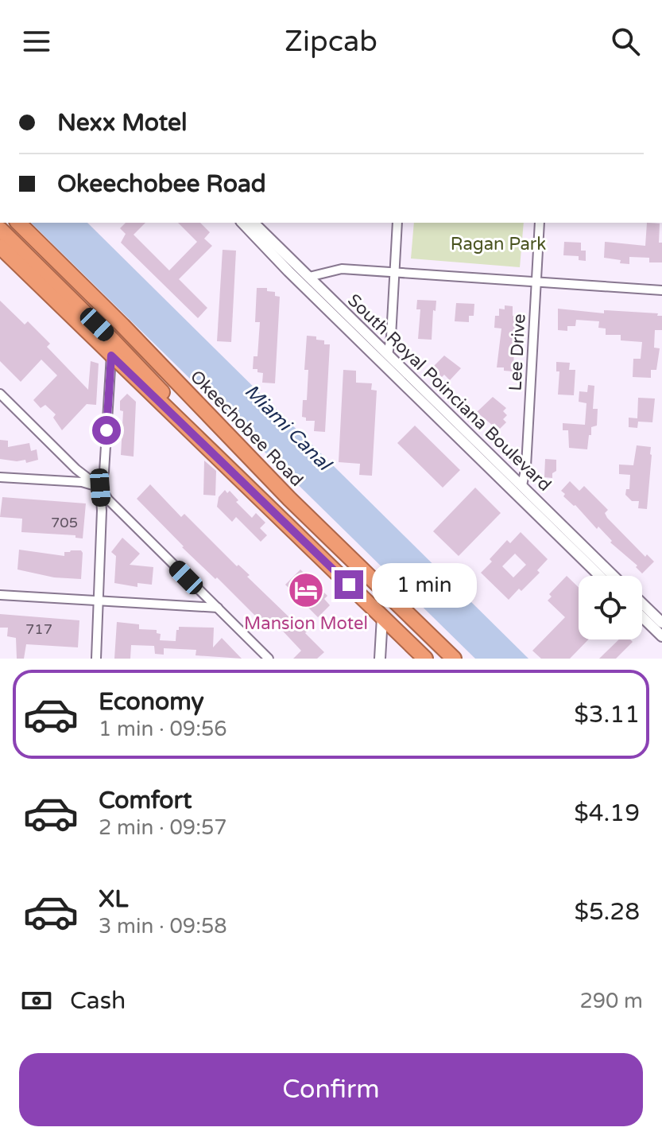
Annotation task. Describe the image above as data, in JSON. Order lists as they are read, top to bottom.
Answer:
{
  "streets": {
    "highway": ["Okeechobee Road"],
    "street": ["Lee Drive", "South Royal Poinciana Boulevard"]
  },
  "crossings": [
    ["Lee Drive", "South Royal Poinciana Boulevard"]
  ],
  "water": ["Miami Canal"],
  "parks": ["Ragan Park"],
  "places": {
    "hotel": ["Mansion Motel"]
  },
  "house_numbers": ["705", "717"],
  "page": {
    "header": "Zipcab",
    "banner": ["Nexx Motel", "Okeechobee Road"],
    "bubble": "1 min",
    "list": [
      {
        "name": "Economy",
        "note": "1 min · 09:56",
        "value": "$3.11"
      },
      {
        "name": "Comfort",
        "note": "2 min · 09:57",
        "value": "$4.19"
      },
      {
        "name": "XL",
        "note": "3 min · 09:58",
        "value": "$5.28"
      }
    ],
    "pay": ["Cash", "290 m"],
    "buttons": "Confirm"
  }
}
